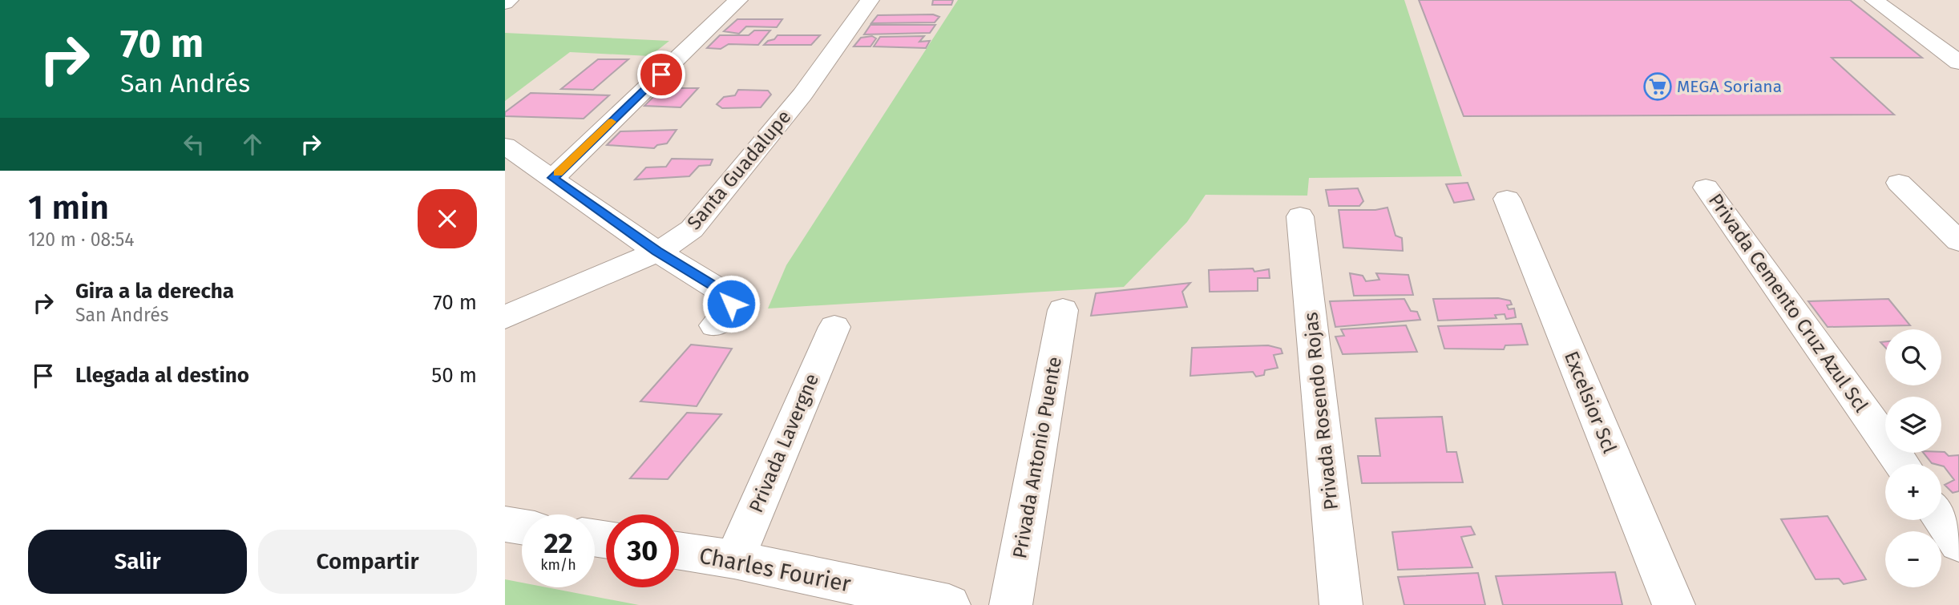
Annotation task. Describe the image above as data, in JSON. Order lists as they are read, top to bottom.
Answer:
{
  "streets": {
    "street": [
      "Santa Guadalupe",
      "Privada Cemento Cruz Azul Scl",
      "Excelsior Scl",
      "Privada Rosendo Rojas",
      "Privada Lavergne",
      "Privada Antonio Puente",
      "Charles Fourier"
    ]
  },
  "crossings": [
    ["Privada Lavergne", "Charles Fourier"]
  ],
  "places": {
    "supermarket": ["MEGA Soriana"]
  },
  "page": {
    "turn": ["70 m", "San Andrés"],
    "heading": ["1 min", "120 m · 08:54"],
    "list": [
      {
        "name": "Gira a la derecha",
        "note": "San Andrés",
        "value": "70 m"
      },
      {
        "name": "Llegada al destino",
        "value": "50 m"
      }
    ],
    "map_buttons": ["+", "−"],
    "speed": "22 km/h",
    "limit": "30",
    "buttons": ["Salir", "Compartir"]
  }
}
